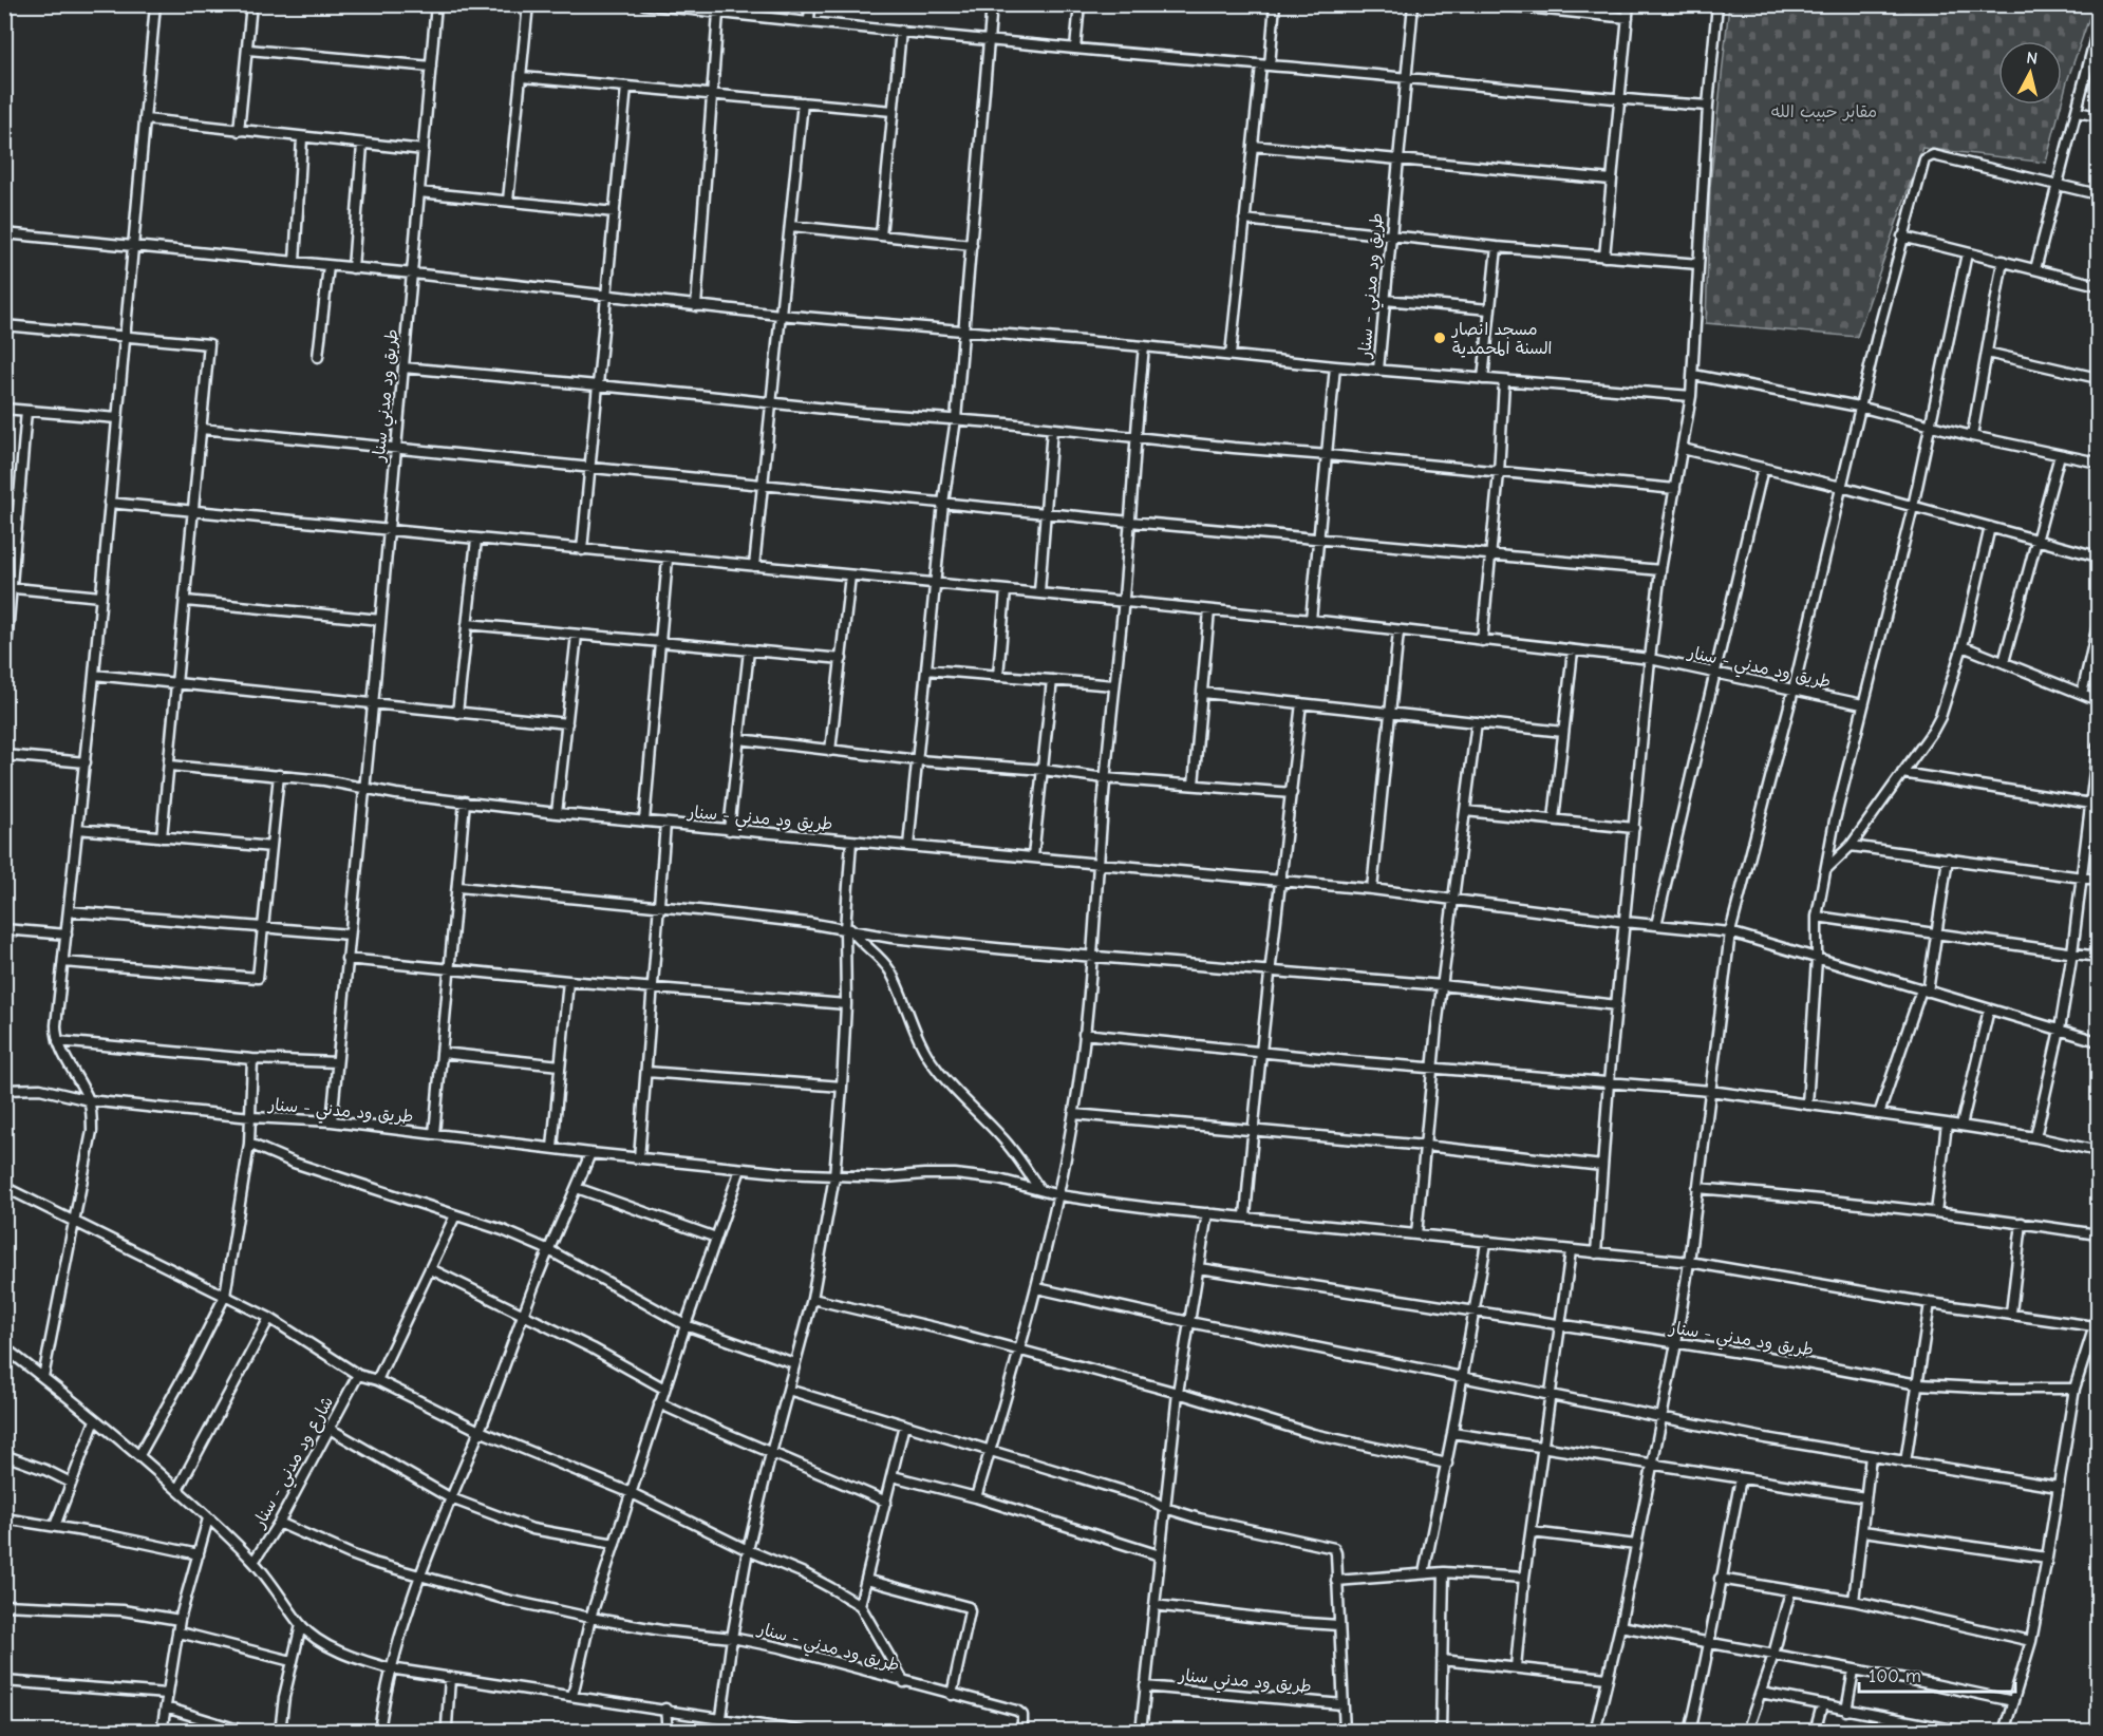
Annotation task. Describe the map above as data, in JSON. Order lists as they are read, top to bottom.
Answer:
{
  "streets": {
    "street": ["طريق ود مدني - سنار", "طريق ود مدني سنار", "شارع ود مدني - سنار"]
  },
  "crossings": [
    ["طريق ود مدني - سنار", "طريق ود مدني سنار"],
    ["طريق ود مدني - سنار", "شارع ود مدني - سنار"]
  ],
  "parks": ["مقابر حبيب الله"],
  "places": ["مسجد انصار السنة المحمدية"],
  "scale_bar": "100 m",
  "north": "top"
}
